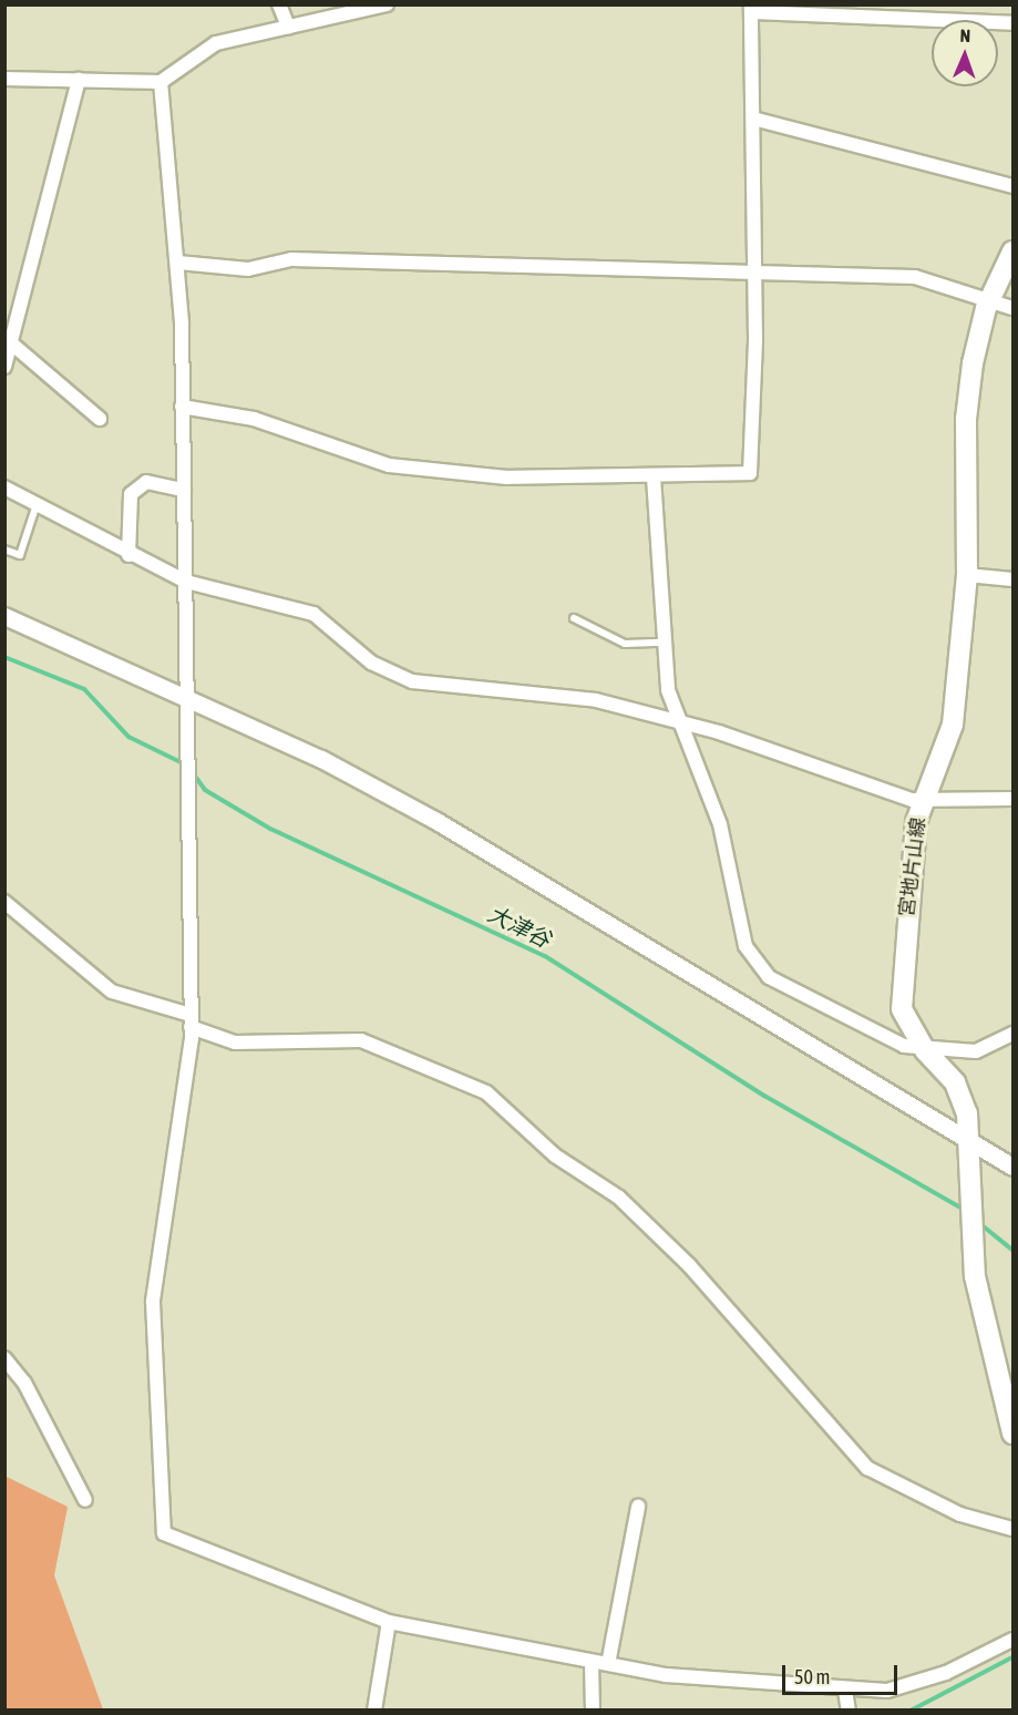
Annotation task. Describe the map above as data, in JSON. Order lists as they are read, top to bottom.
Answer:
{
  "streets": {
    "main road": ["宮地片山線"]
  },
  "water": ["大津谷"],
  "scale_bar": "50 m",
  "north": "top"
}
